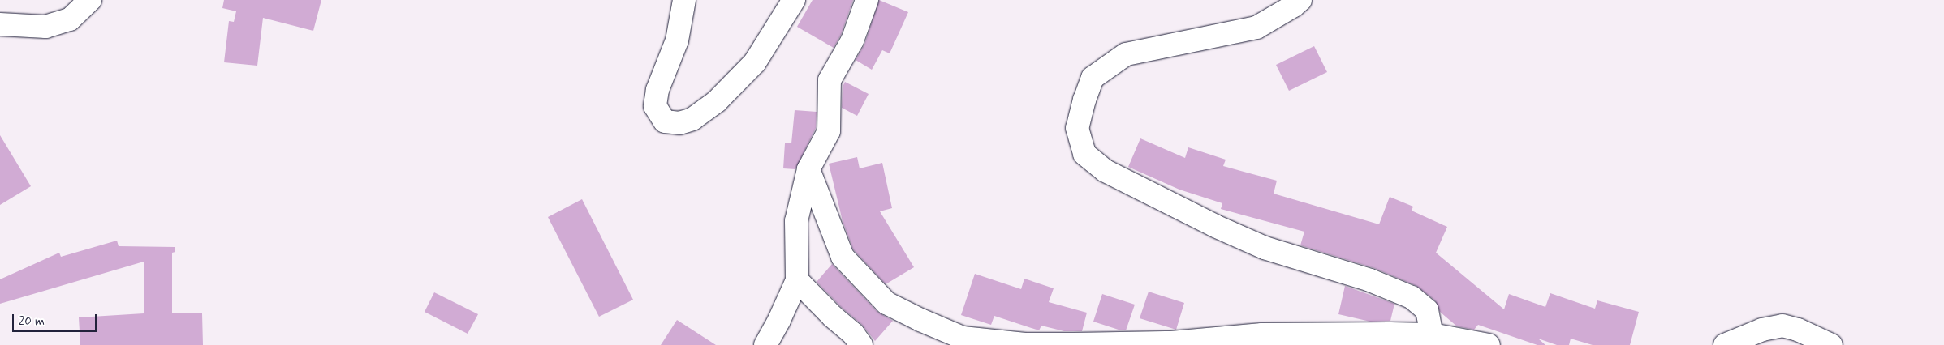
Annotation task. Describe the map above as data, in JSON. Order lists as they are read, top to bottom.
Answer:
{
  "scale_bar": "20 m"
}
